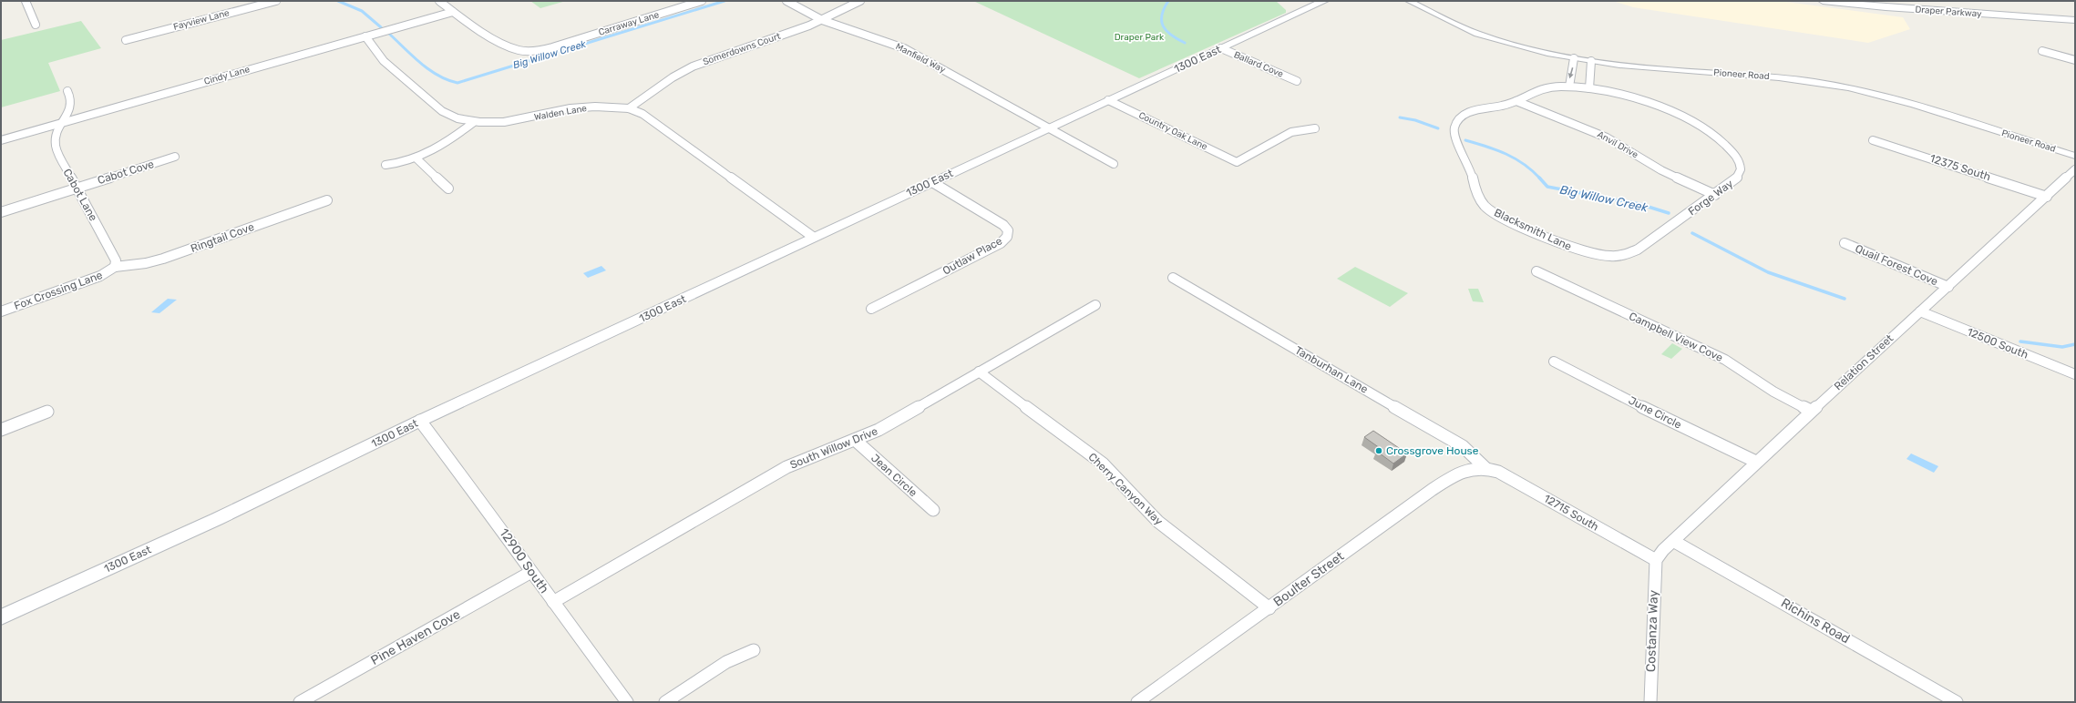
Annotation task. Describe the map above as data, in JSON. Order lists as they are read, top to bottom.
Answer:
{
  "streets": {
    "main road": ["Draper Parkway", "1300 East"],
    "street": [
      "Fayview Lane",
      "Carraway Lane",
      "Somerdowns Court",
      "Manfield Way",
      "Ballard Cove",
      "Pioneer Road",
      "Cindy Lane",
      "Walden Lane",
      "Country Oak Lane",
      "Anvil Drive",
      "12375 South",
      "Cabot Cove",
      "Cabot Lane",
      "Forge Way",
      "Blacksmith Lane",
      "Ringtail Cove",
      "Outlaw Place",
      "Quail Forest Cove",
      "Fox Crossing Lane",
      "Campbell View Cove",
      "12500 South",
      "Relation Street",
      "Tanburhan Lane",
      "June Circle",
      "South Willow Drive",
      "Jean Circle",
      "Cherry Canyon Way",
      "12715 South",
      "12900 South",
      "Boulter Street",
      "Richins Road",
      "Costanza Way",
      "Pine Haven Cove"
    ]
  },
  "crossings": [
    ["Carraway Lane", "Cindy Lane"],
    ["Somerdowns Court", "Manfield Way"],
    ["Somerdowns Court", "Walden Lane"],
    ["Manfield Way", "1300 East"],
    ["1300 East", "Ballard Cove"],
    ["1300 East", "Walden Lane"],
    ["1300 East", "Country Oak Lane"],
    ["1300 East", "Outlaw Place"],
    ["1300 East", "12900 South"],
    ["Cindy Lane", "Walden Lane"],
    ["Cindy Lane", "Cabot Lane"],
    ["Anvil Drive", "Forge Way"],
    ["Anvil Drive", "Blacksmith Lane"],
    ["12375 South", "Relation Street"],
    ["Cabot Cove", "Cabot Lane"],
    ["Cabot Lane", "Ringtail Cove"],
    ["Cabot Lane", "Fox Crossing Lane"],
    ["Forge Way", "Blacksmith Lane"],
    ["Ringtail Cove", "Fox Crossing Lane"],
    ["Quail Forest Cove", "Relation Street"],
    ["Campbell View Cove", "Relation Street"],
    ["12500 South", "Relation Street"],
    ["Relation Street", "June Circle"],
    ["Relation Street", "12715 South"],
    ["Relation Street", "Richins Road"],
    ["Relation Street", "Costanza Way"],
    ["Tanburhan Lane", "12715 South"],
    ["Tanburhan Lane", "Boulter Street"],
    ["South Willow Drive", "Jean Circle"],
    ["South Willow Drive", "Cherry Canyon Way"],
    ["South Willow Drive", "12900 South"],
    ["Cherry Canyon Way", "Boulter Street"],
    ["12715 South", "Boulter Street"],
    ["12715 South", "Costanza Way"],
    ["12900 South", "Pine Haven Cove"]
  ],
  "water": ["Big Willow Creek"],
  "parks": ["Draper Park"],
  "places": ["Crossgrove House"]
}
